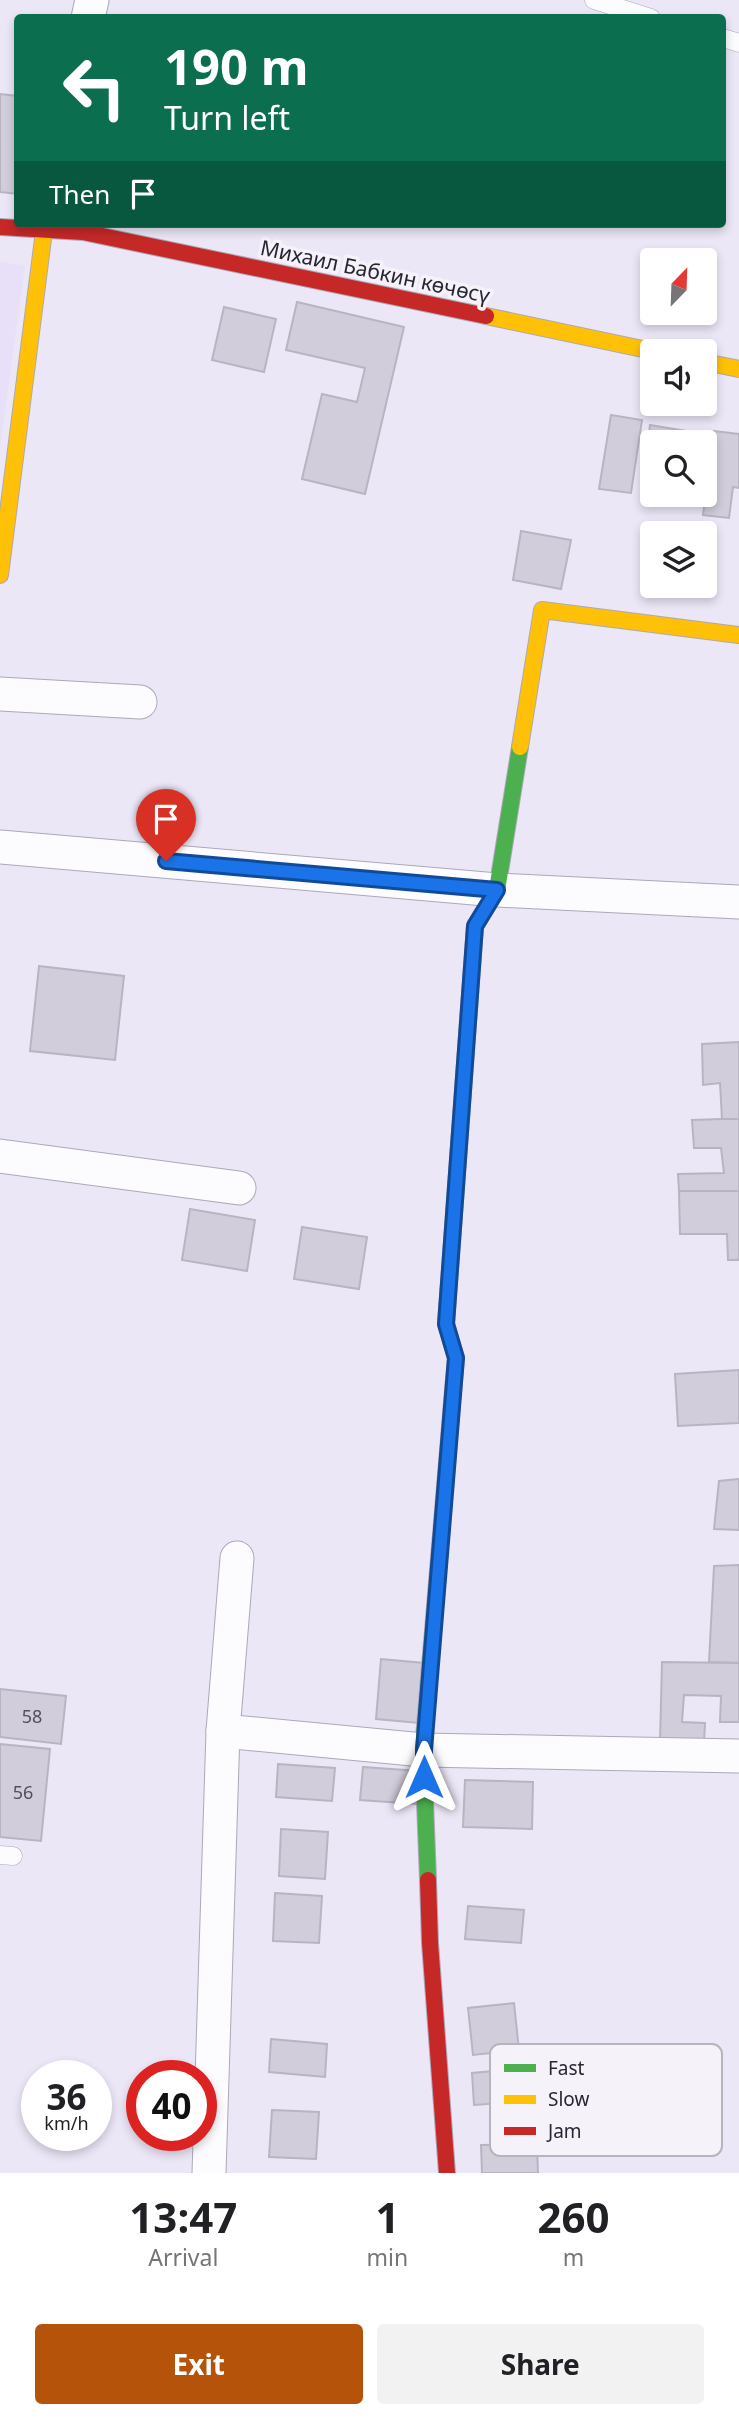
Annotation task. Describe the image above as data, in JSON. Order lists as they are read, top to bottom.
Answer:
{
  "streets": {
    "street": ["Михаил Бабкин көчөсү"]
  },
  "house_numbers": ["58", "56"],
  "legend": ["Fast", "Slow", "Jam"],
  "north": "top right",
  "page": {
    "turn": ["190 m", "Turn left"],
    "then": "Then",
    "speed": "36 km/h",
    "limit": "40",
    "eta": [
      "13:47",
      "Arrival",
      "1",
      "min",
      "260",
      "m"
    ],
    "buttons": ["Exit", "Share"]
  }
}
